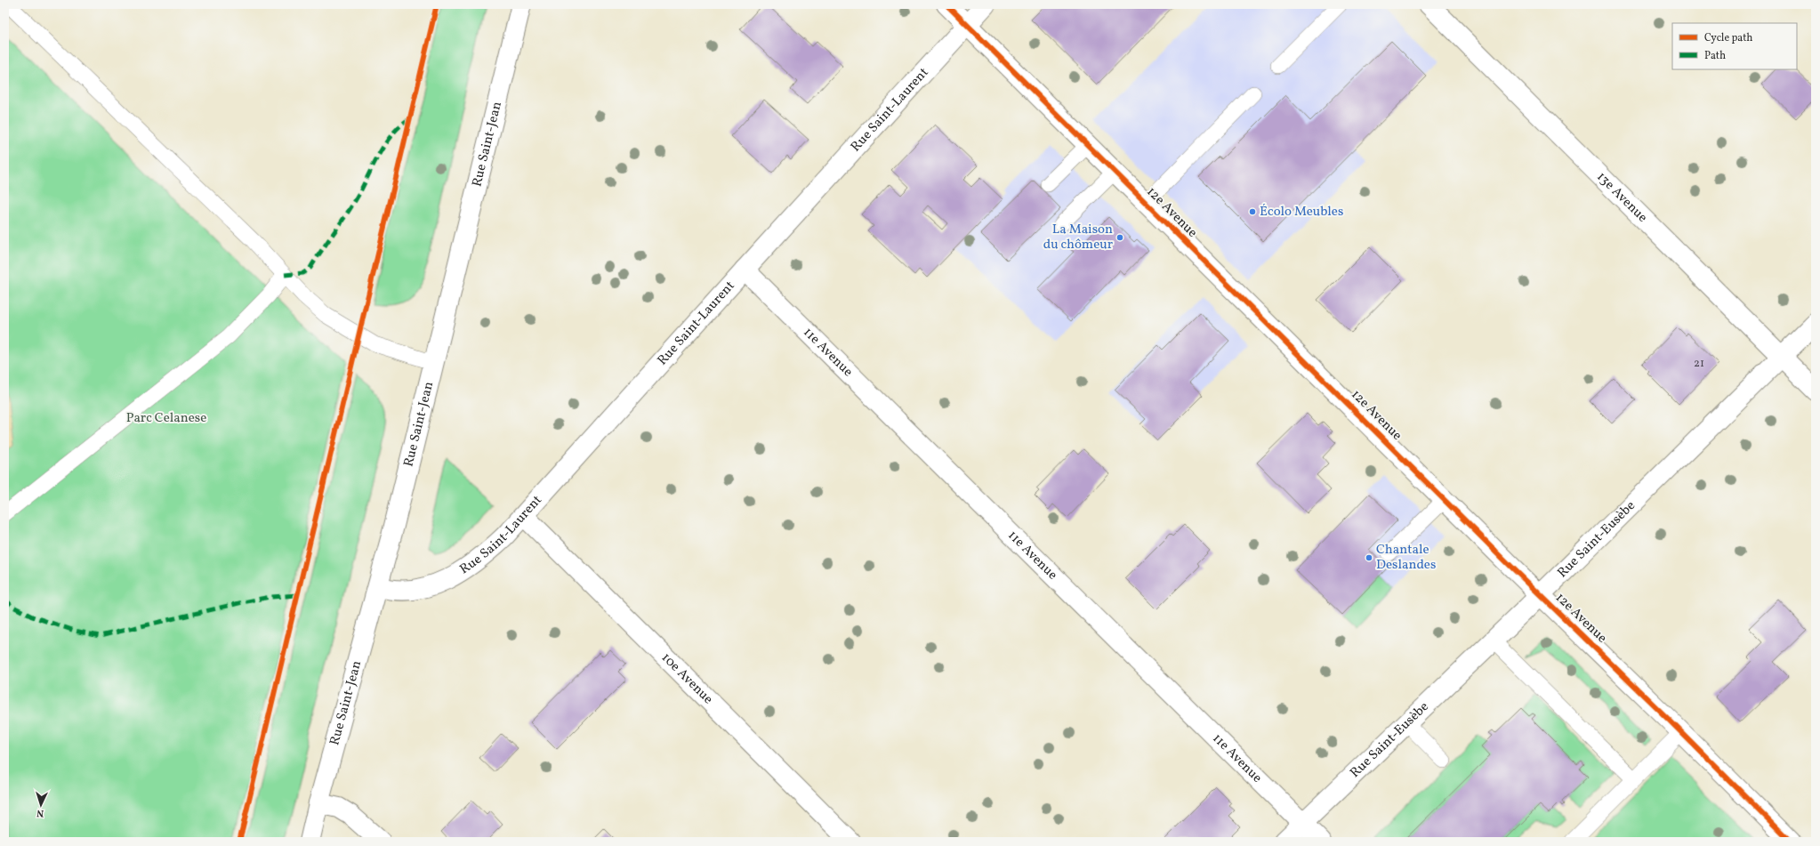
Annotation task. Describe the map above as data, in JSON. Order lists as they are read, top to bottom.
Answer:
{
  "streets": {
    "street": [
      "Rue Saint-Laurent",
      "Rue Saint-Jean",
      "13e Avenue",
      "12e Avenue",
      "11e Avenue",
      "Rue Saint-Eusèbe",
      "10e Avenue"
    ]
  },
  "crossings": [
    ["Rue Saint-Laurent", "Rue Saint-Jean"],
    ["Rue Saint-Laurent", "12e Avenue"],
    ["Rue Saint-Laurent", "11e Avenue"],
    ["Rue Saint-Laurent", "10e Avenue"],
    ["13e Avenue", "Rue Saint-Eusèbe"],
    ["12e Avenue", "Rue Saint-Eusèbe"],
    ["11e Avenue", "Rue Saint-Eusèbe"]
  ],
  "parks": ["Parc Celanese"],
  "places": ["Écolo Meubles", "La Maison du chômeur", "Chantale Deslandes"],
  "house_numbers": ["21"],
  "legend": ["Cycle path", "Path"],
  "north": "bottom"
}
